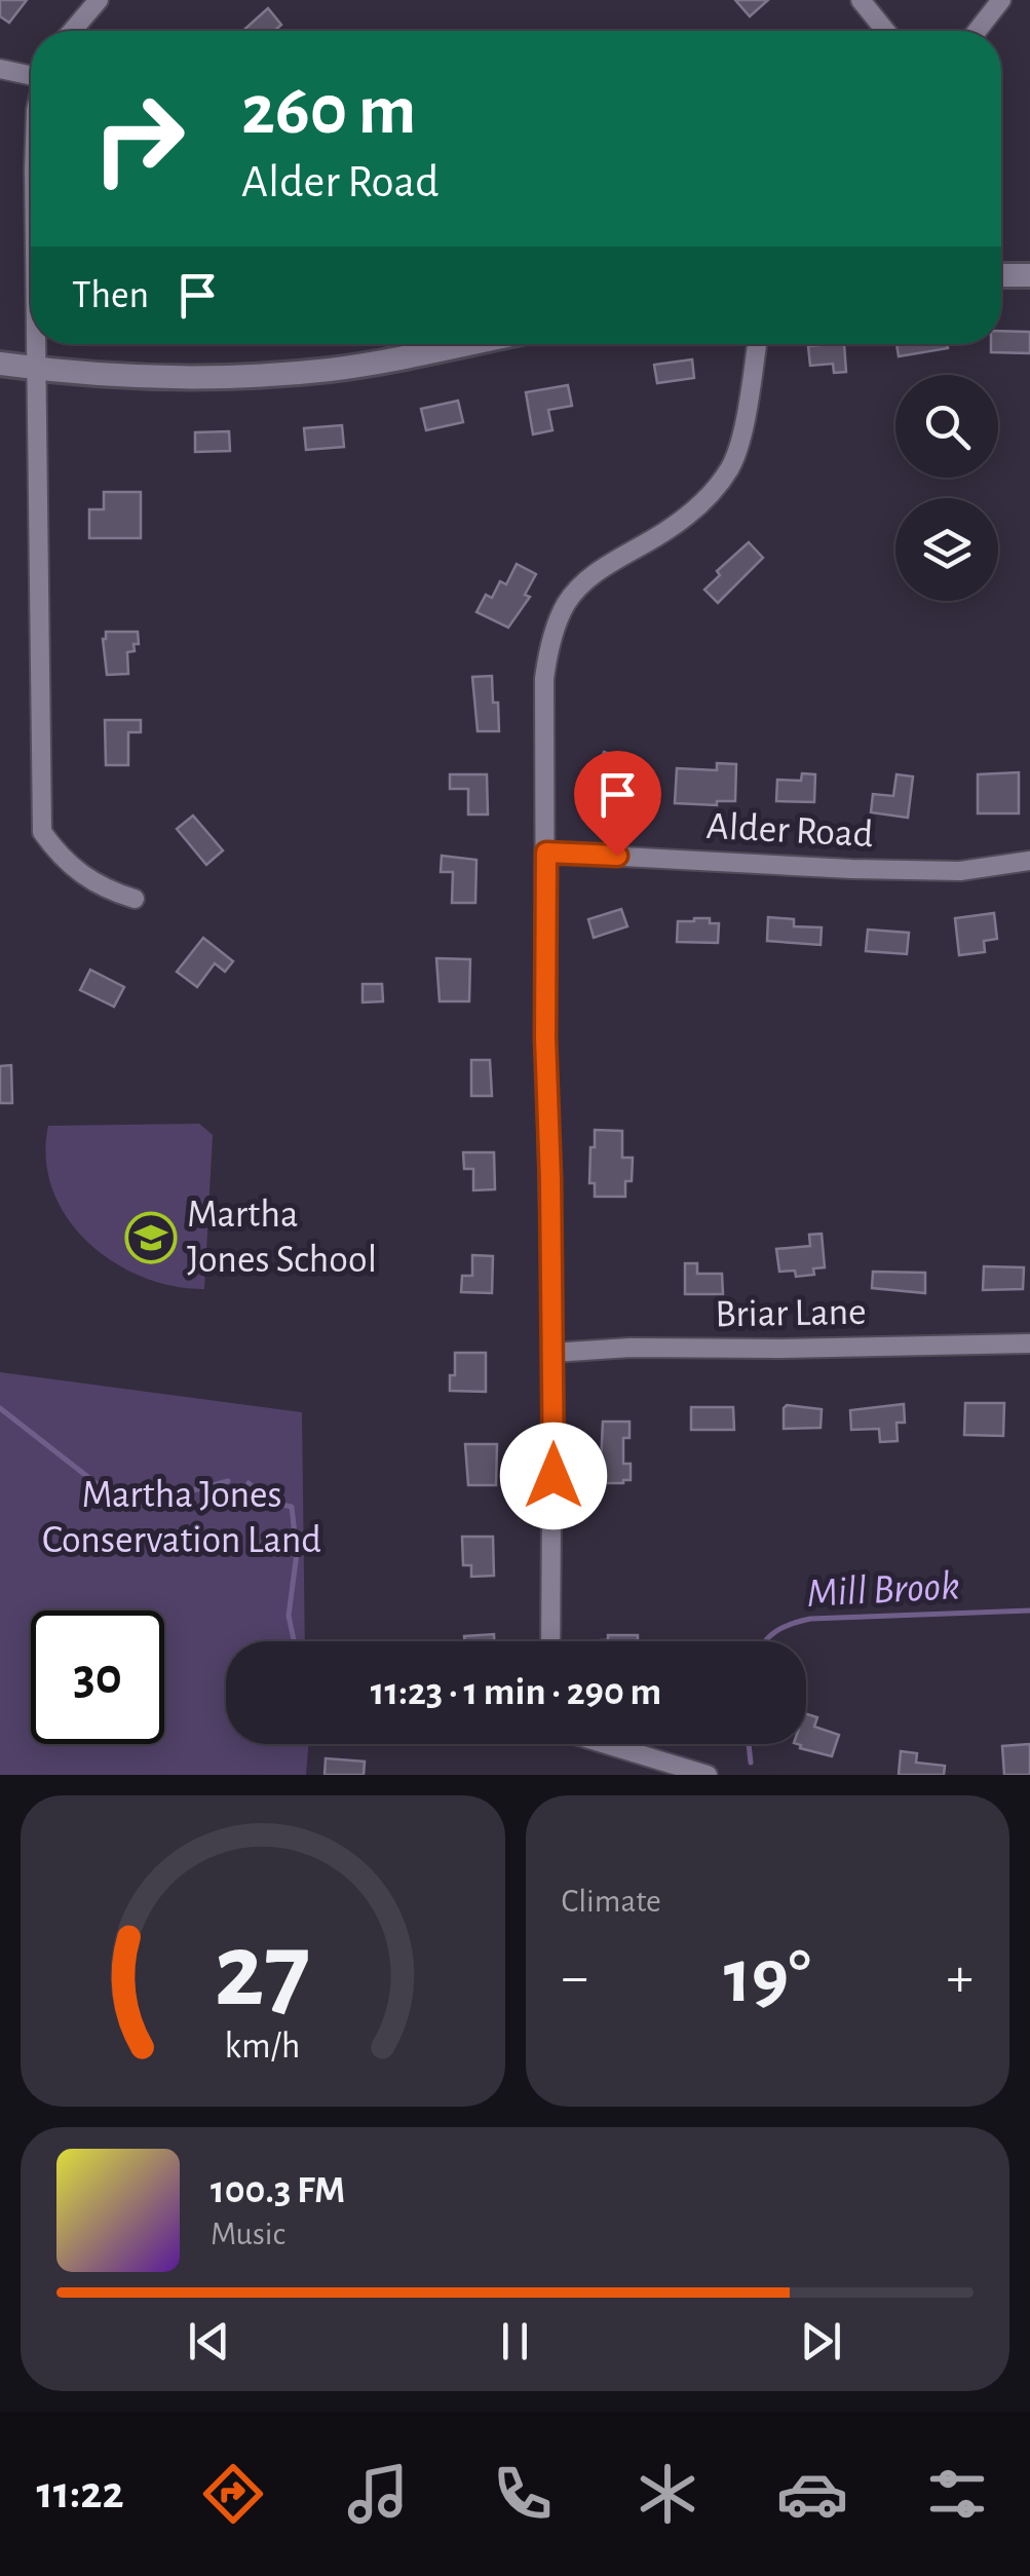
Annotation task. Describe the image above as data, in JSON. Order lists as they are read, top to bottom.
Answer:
{
  "streets": {
    "street": ["Alder Road", "Briar Lane"]
  },
  "water": ["Mill Brook"],
  "parks": ["Martha Jones Conservation Land"],
  "places": {
    "school or university": ["Martha Jones School"]
  },
  "page": {
    "turn": ["260 m", "Alder Road"],
    "then": "Then",
    "limit": "30",
    "trip": "11:23 · 1 min · 290 m",
    "tile": "Climate",
    "heat": ["−", "19°", "+"],
    "song": ["100.3 FM", "Music"],
    "tabs": "11:22",
    "gauge": ["27", "km/h"]
  }
}
